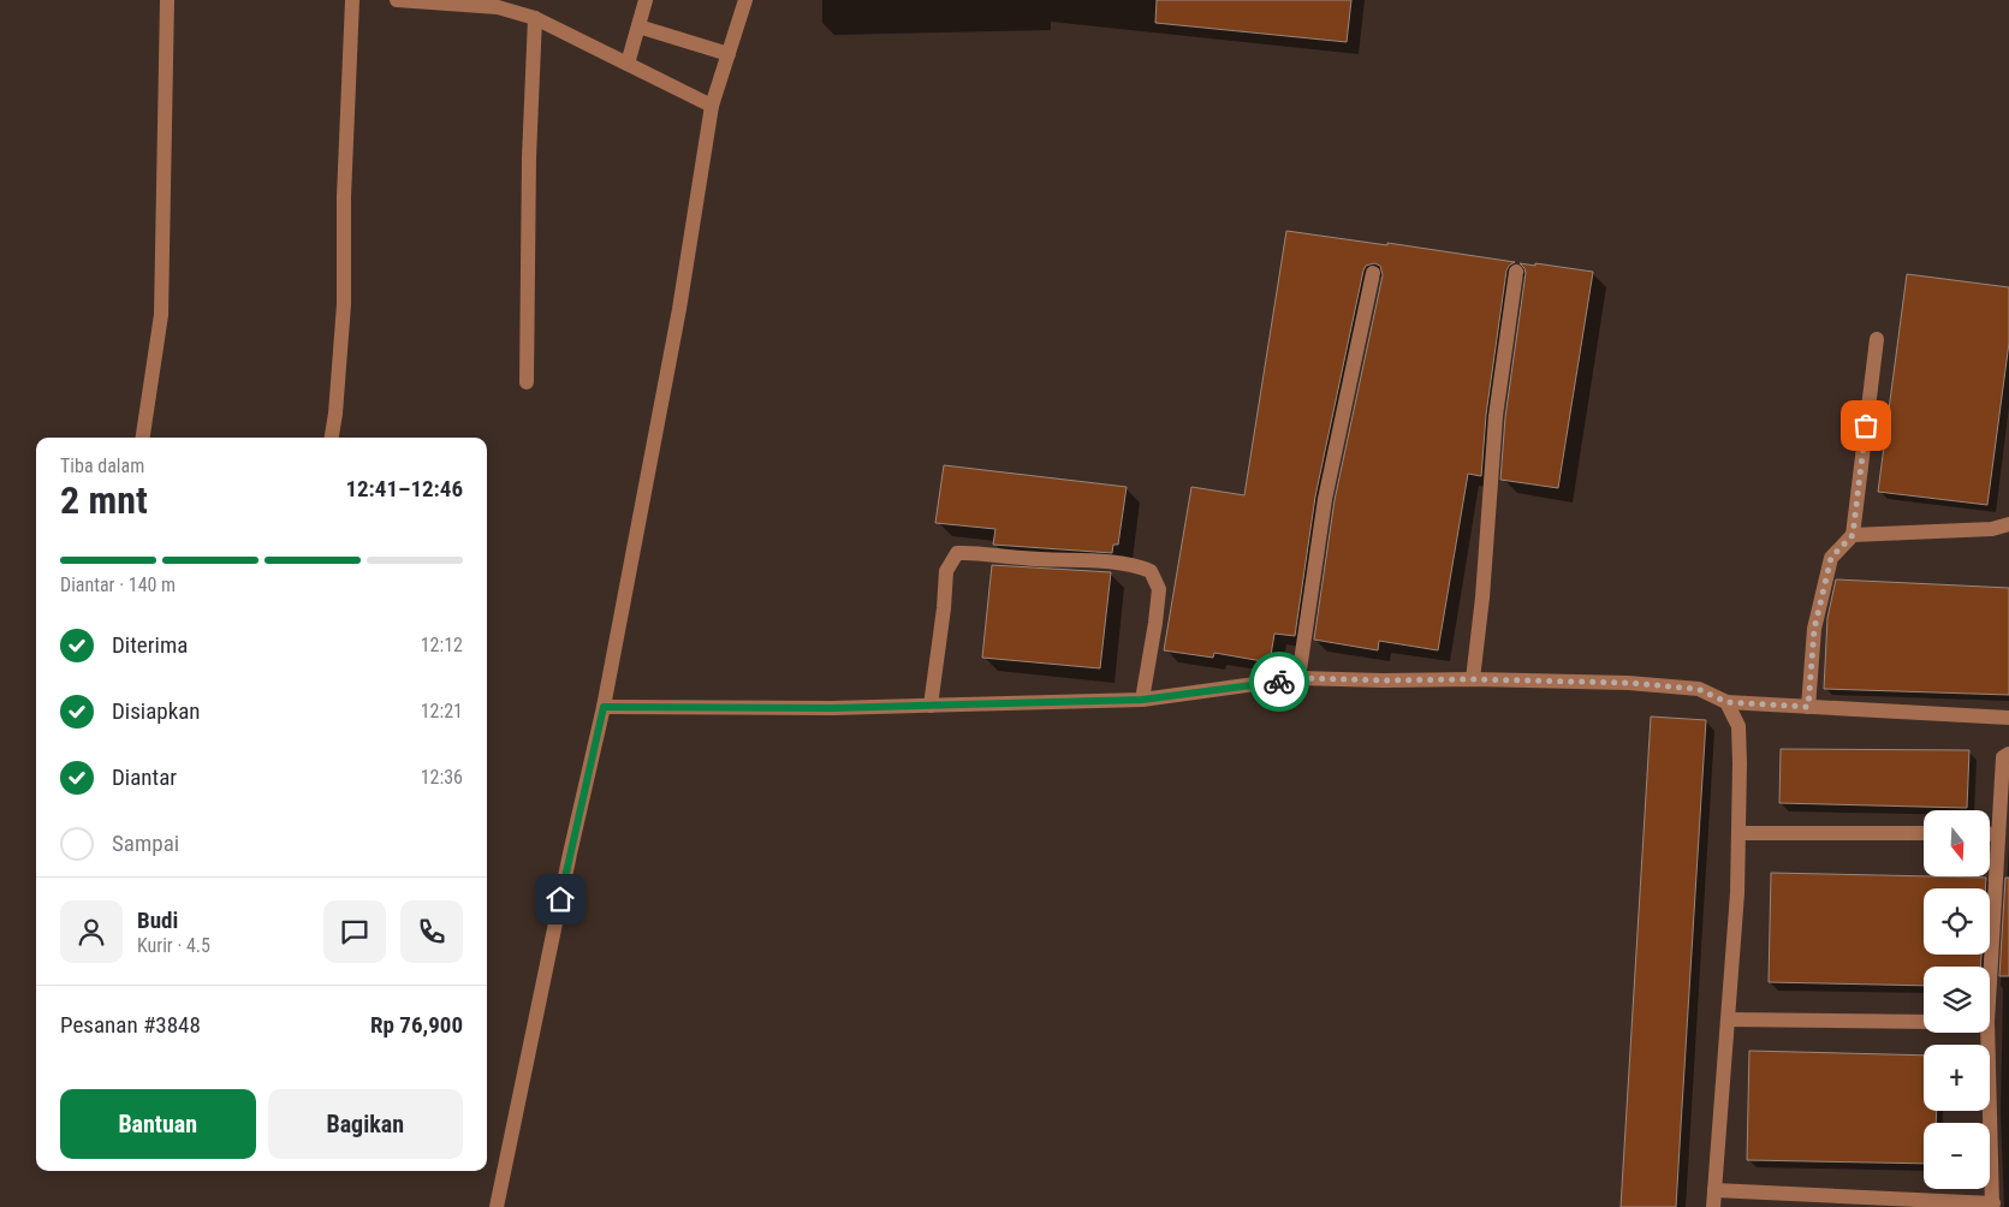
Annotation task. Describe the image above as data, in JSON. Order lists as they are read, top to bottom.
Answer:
{
  "north": "bottom",
  "page": {
    "heading": ["2 mnt", "Tiba dalam", "12:41–12:46"],
    "panel": [
      "Budi",
      "Kurir · 4.5",
      "Pesanan #3848",
      "Rp 76,900"
    ],
    "bar": "Diantar · 140 m",
    "list": [
      ["Diterima", "12:12"],
      ["Disiapkan", "12:21"],
      ["Diantar", "12:36"],
      "Sampai"
    ],
    "map_buttons": ["+", "−"],
    "buttons": ["Bantuan", "Bagikan"]
  }
}
